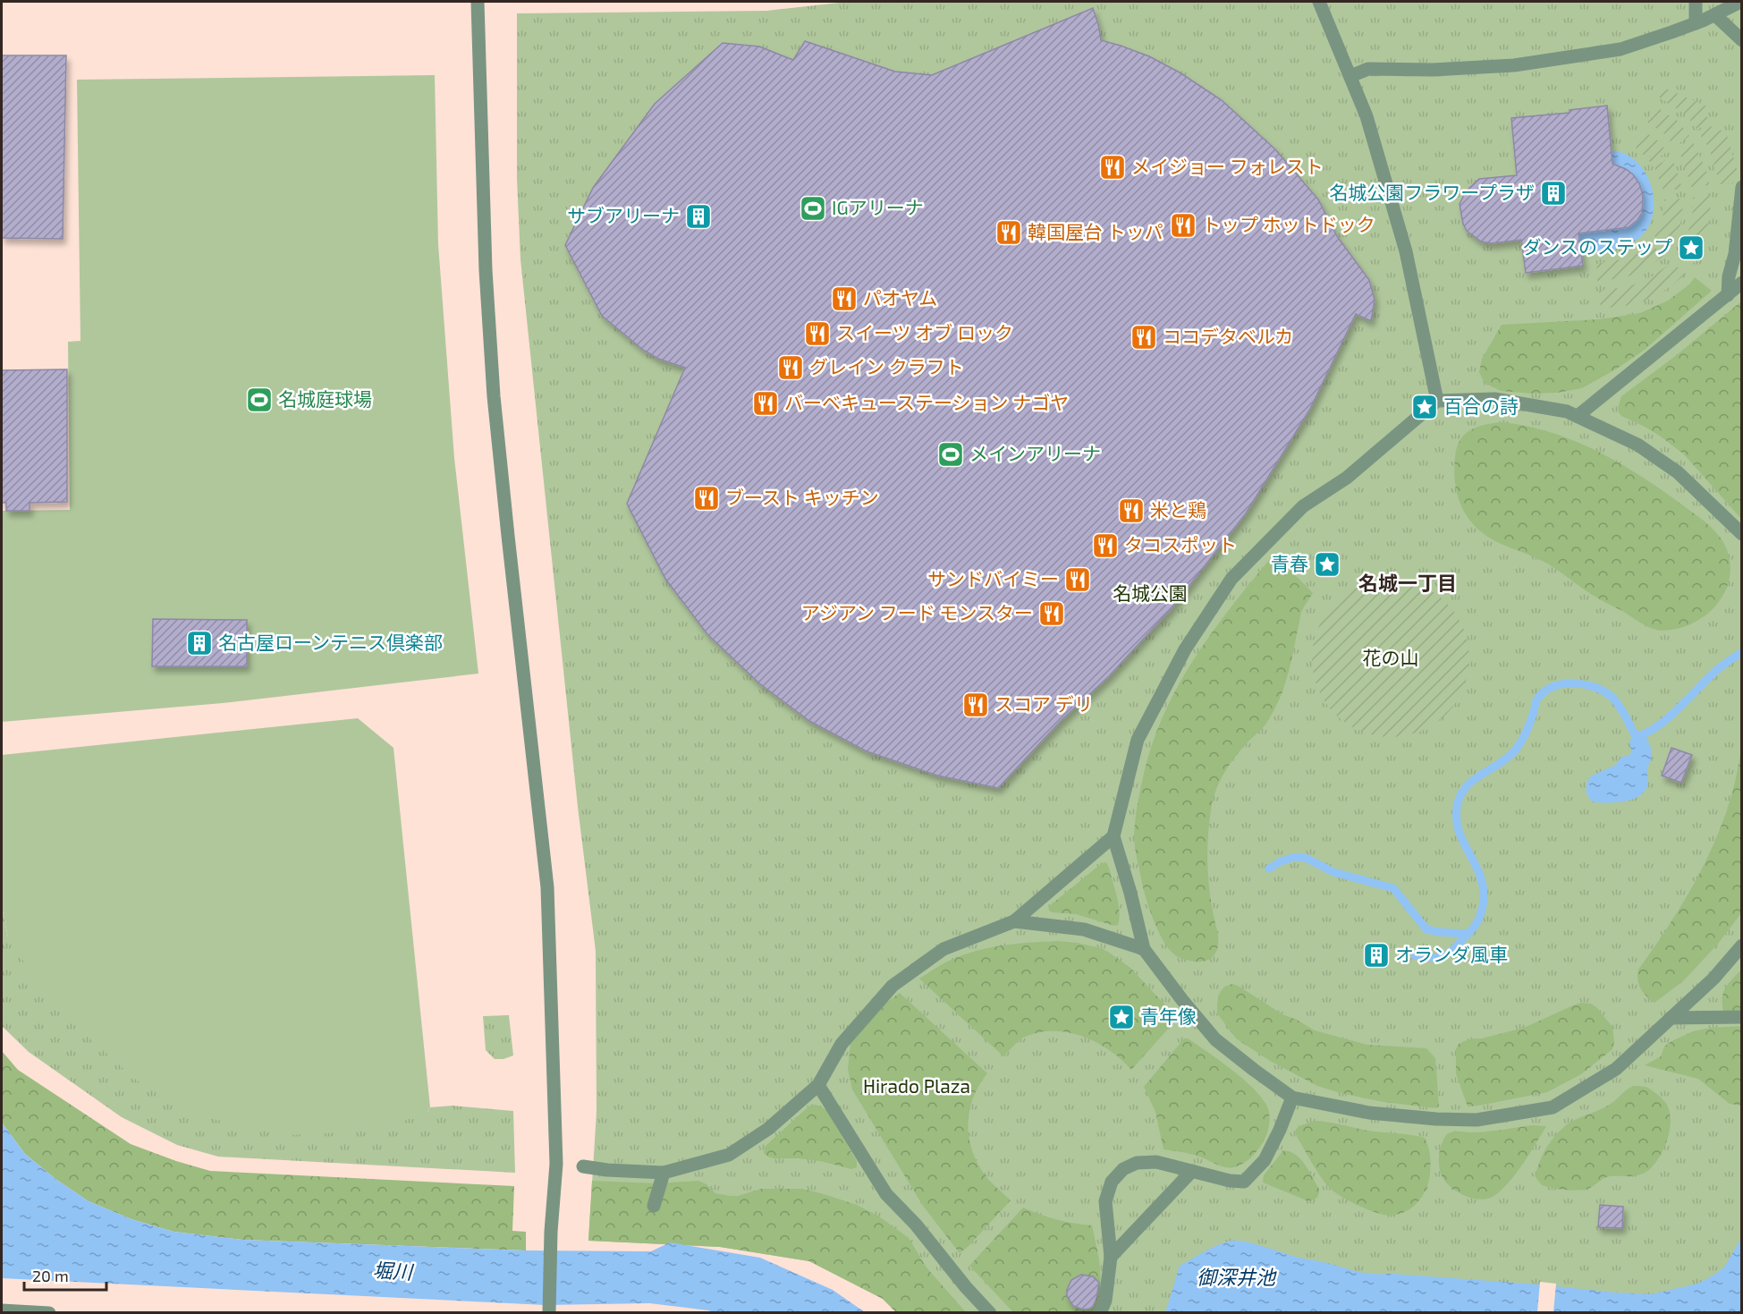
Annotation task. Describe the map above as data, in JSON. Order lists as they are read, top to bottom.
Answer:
{
  "districts": ["名城一丁目"],
  "water": ["堀川", "御深井池"],
  "parks": ["名城公園", "花の山", "Hirado Plaza"],
  "places": {
    "restaurant": [
      "メイジョー フォレスト",
      "トップ ホットドック",
      "韓国屋台 トッパ",
      "パオヤム",
      "スイーツ オブ ロック",
      "ココデタベルカ",
      "グレイン クラフト",
      "バーベキューステーション ナゴヤ",
      "ブースト キッチン",
      "米と鶏",
      "タコスポット",
      "サンドバイミー",
      "アジアン フード モンスター",
      "スコア デリ"
    ],
    "building": [
      "名城公園フラワープラザ",
      "サブアリーナ",
      "名古屋ローンテニス倶楽部",
      "オランダ風車"
    ],
    "sports": ["IGアリーナ", "名城庭球場", "メインアリーナ"],
    "place": [
      "ダンスのステップ",
      "百合の詩",
      "青春",
      "青年像"
    ]
  },
  "scale_bar": "20 m"
}
